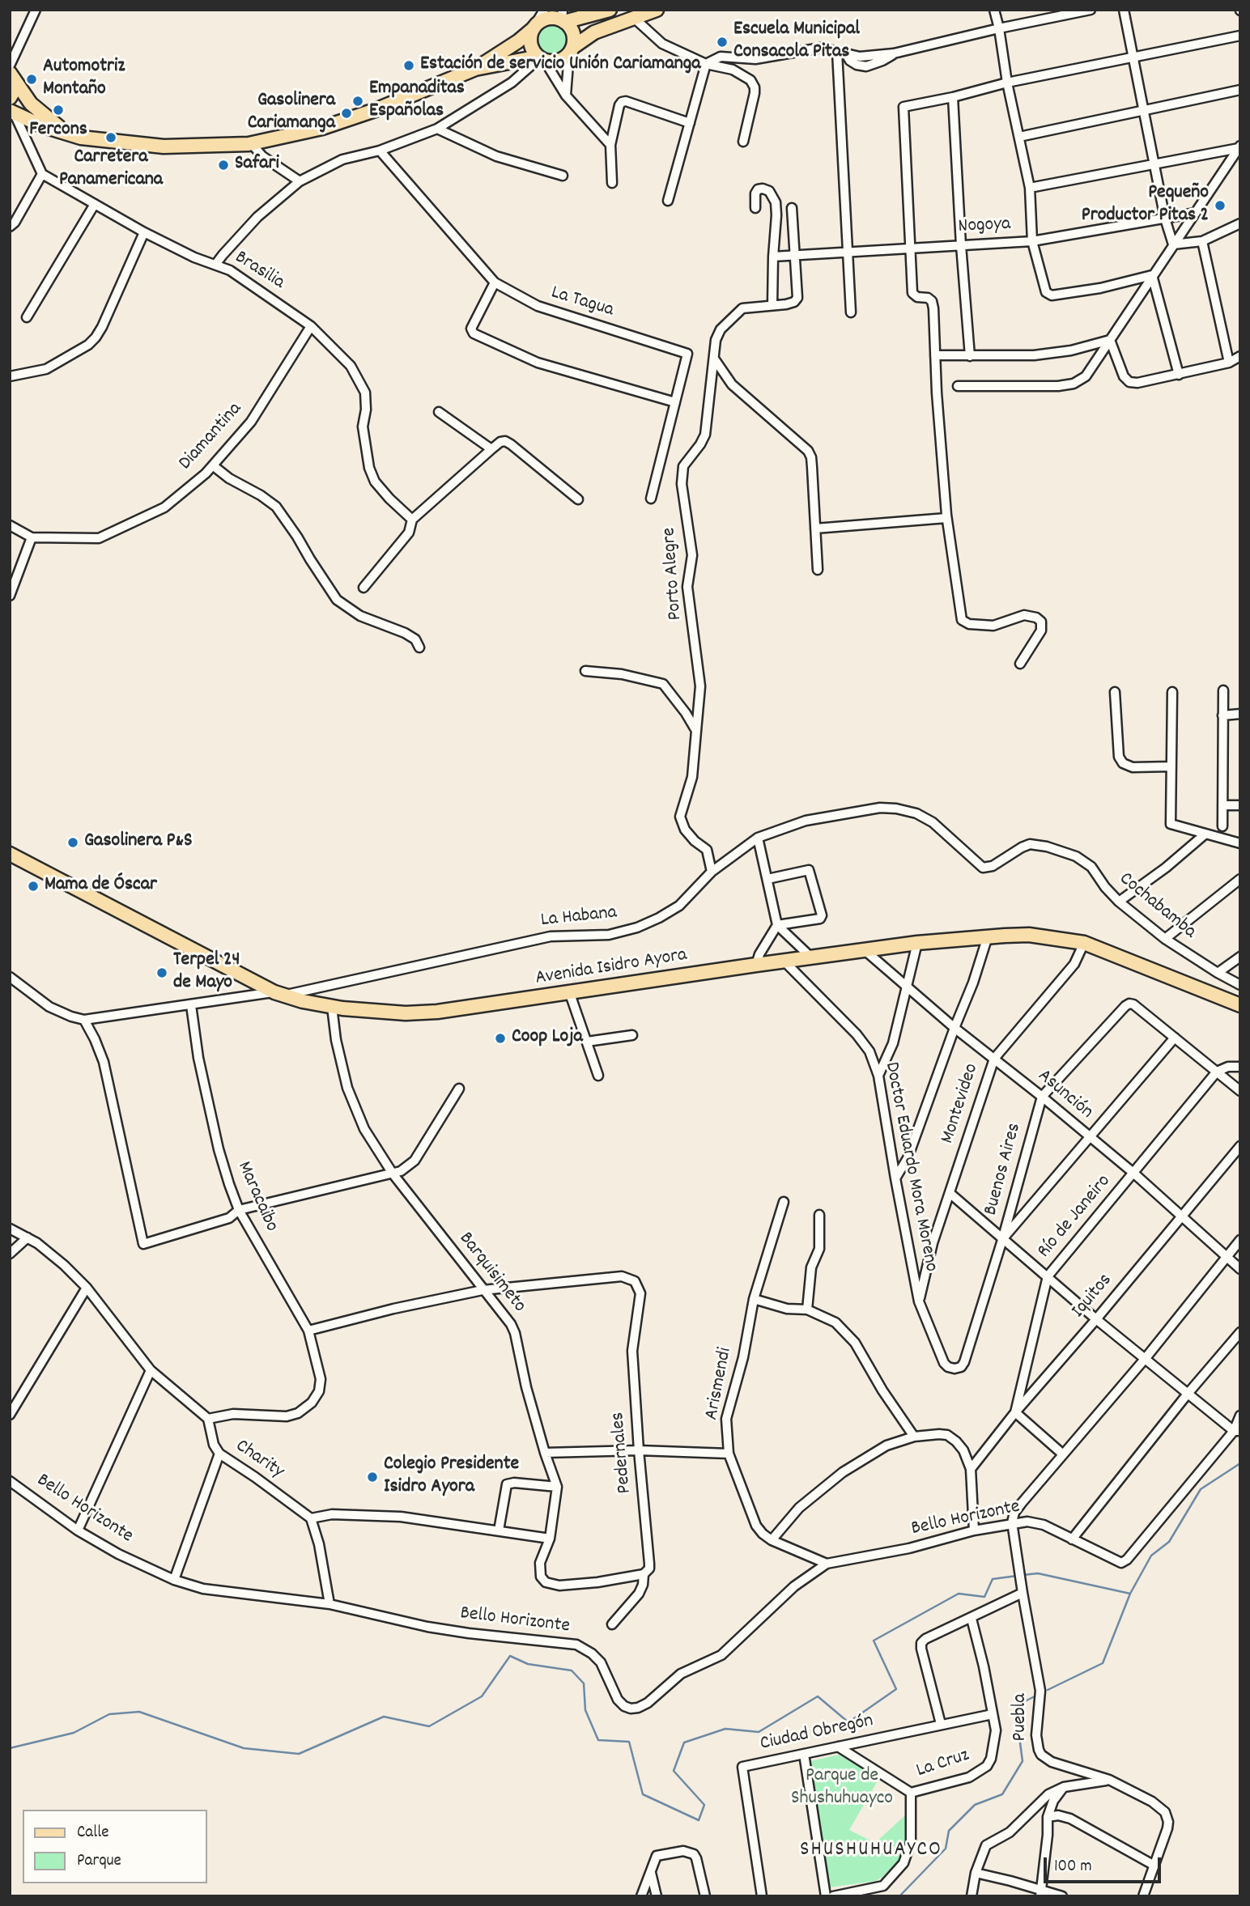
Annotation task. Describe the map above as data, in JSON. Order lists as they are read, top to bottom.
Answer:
{
  "streets": {
    "main road": ["Avenida Isidro Ayora"],
    "street": [
      "Nogoya",
      "Brasilia",
      "La Tagua",
      "Diamantina",
      "Porto Alegre",
      "Cochabamba",
      "La Habana",
      "Asunción",
      "Montevideo",
      "Doctor Eduardo Mora Moreno",
      "Buenos Aires",
      "Maracaibo",
      "Río de Janeiro",
      "Barquisimeto",
      "Iquitos",
      "Arismendi",
      "Pedernales",
      "Charity",
      "Bello Horizonte",
      "Puebla",
      "Ciudad Obregón",
      "La Cruz"
    ]
  },
  "crossings": [
    ["Nogoya", "Porto Alegre"],
    ["Brasilia", "Diamantina"],
    ["Cochabamba", "La Habana"],
    ["La Habana", "Avenida Isidro Ayora"],
    ["La Habana", "Maracaibo"],
    ["Avenida Isidro Ayora", "Asunción"],
    ["Avenida Isidro Ayora", "Montevideo"],
    ["Avenida Isidro Ayora", "Doctor Eduardo Mora Moreno"],
    ["Avenida Isidro Ayora", "Barquisimeto"],
    ["Asunción", "Montevideo"],
    ["Asunción", "Buenos Aires"],
    ["Asunción", "Río de Janeiro"],
    ["Asunción", "Iquitos"],
    ["Montevideo", "Doctor Eduardo Mora Moreno"],
    ["Doctor Eduardo Mora Moreno", "Buenos Aires"],
    ["Maracaibo", "Charity"],
    ["Río de Janeiro", "Iquitos"],
    ["Barquisimeto", "Pedernales"],
    ["Arismendi", "Bello Horizonte"],
    ["Bello Horizonte", "Puebla"],
    ["Ciudad Obregón", "La Cruz"]
  ],
  "districts": ["SHUSHUHUAYCO"],
  "parks": ["Parque de Shushuhuayco"],
  "places": [
    "Escuela Municipal Consacola Pitas",
    "Estación de servicio Unión Cariamanga",
    "Automotriz Montaño",
    "Empanaditas Españolas",
    "Fercons",
    "Gasolinera Cariamanga",
    "Carretera Panamericana",
    "Safari",
    "Pequeño Productor Pitas 2",
    "Gasolinera P&S",
    "Mama de Óscar",
    "Terpel 24 de Mayo",
    "Coop Loja",
    "Colegio Presidente Isidro Ayora"
  ],
  "legend": ["Calle", "Parque"],
  "scale_bar": "100 m"
}
